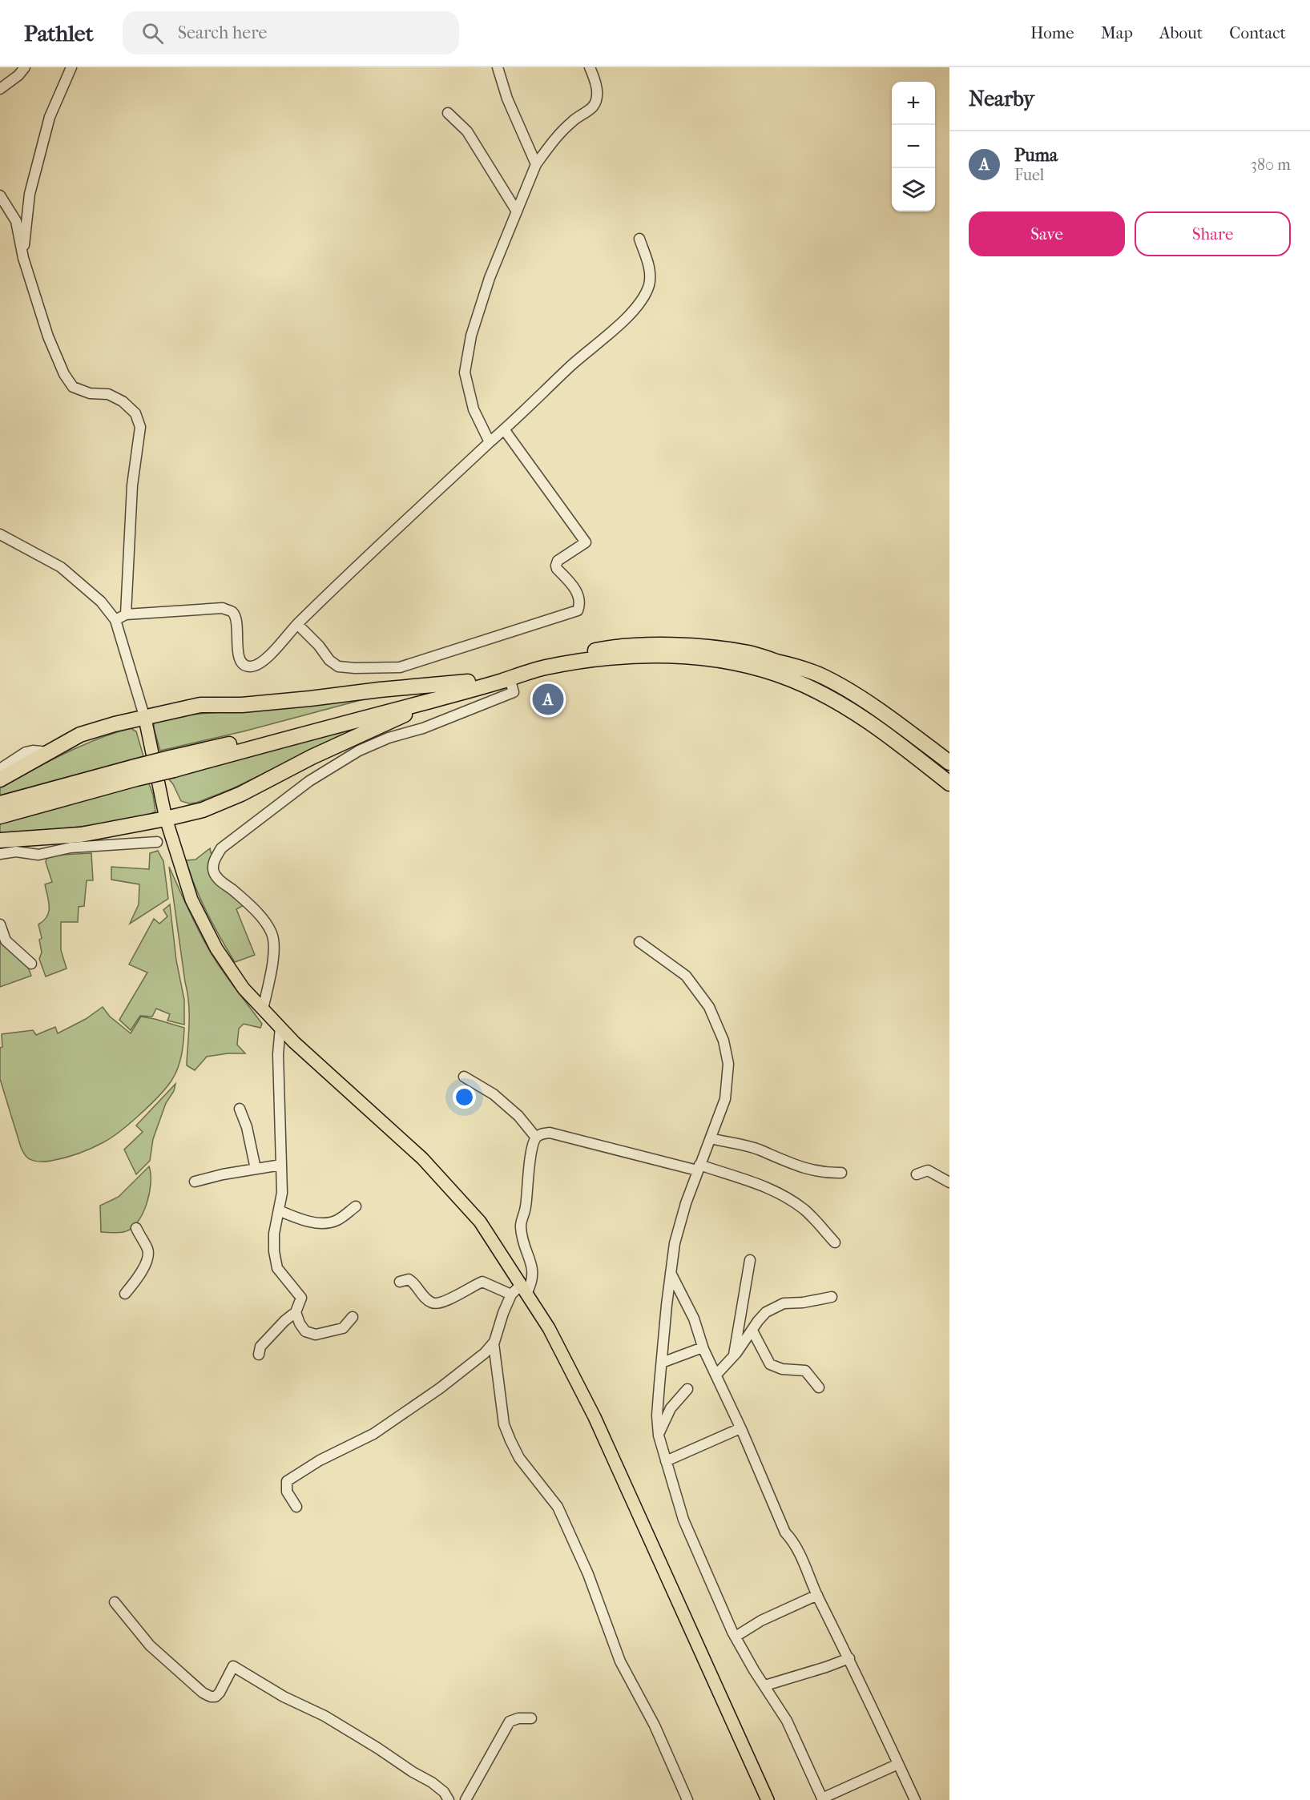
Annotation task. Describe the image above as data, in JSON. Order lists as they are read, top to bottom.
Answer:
{
  "page": {
    "header": "Pathlet",
    "search": "Search here",
    "nav": [
      "Home",
      "Map",
      "About",
      "Contact"
    ],
    "heading": "Nearby",
    "map_buttons": ["+", "−"],
    "list": [
      {
        "mark": "A",
        "name": "Puma",
        "note": "Fuel",
        "value": "380 m"
      }
    ],
    "buttons": ["Save", "Share"],
    "pins": "A"
  }
}
